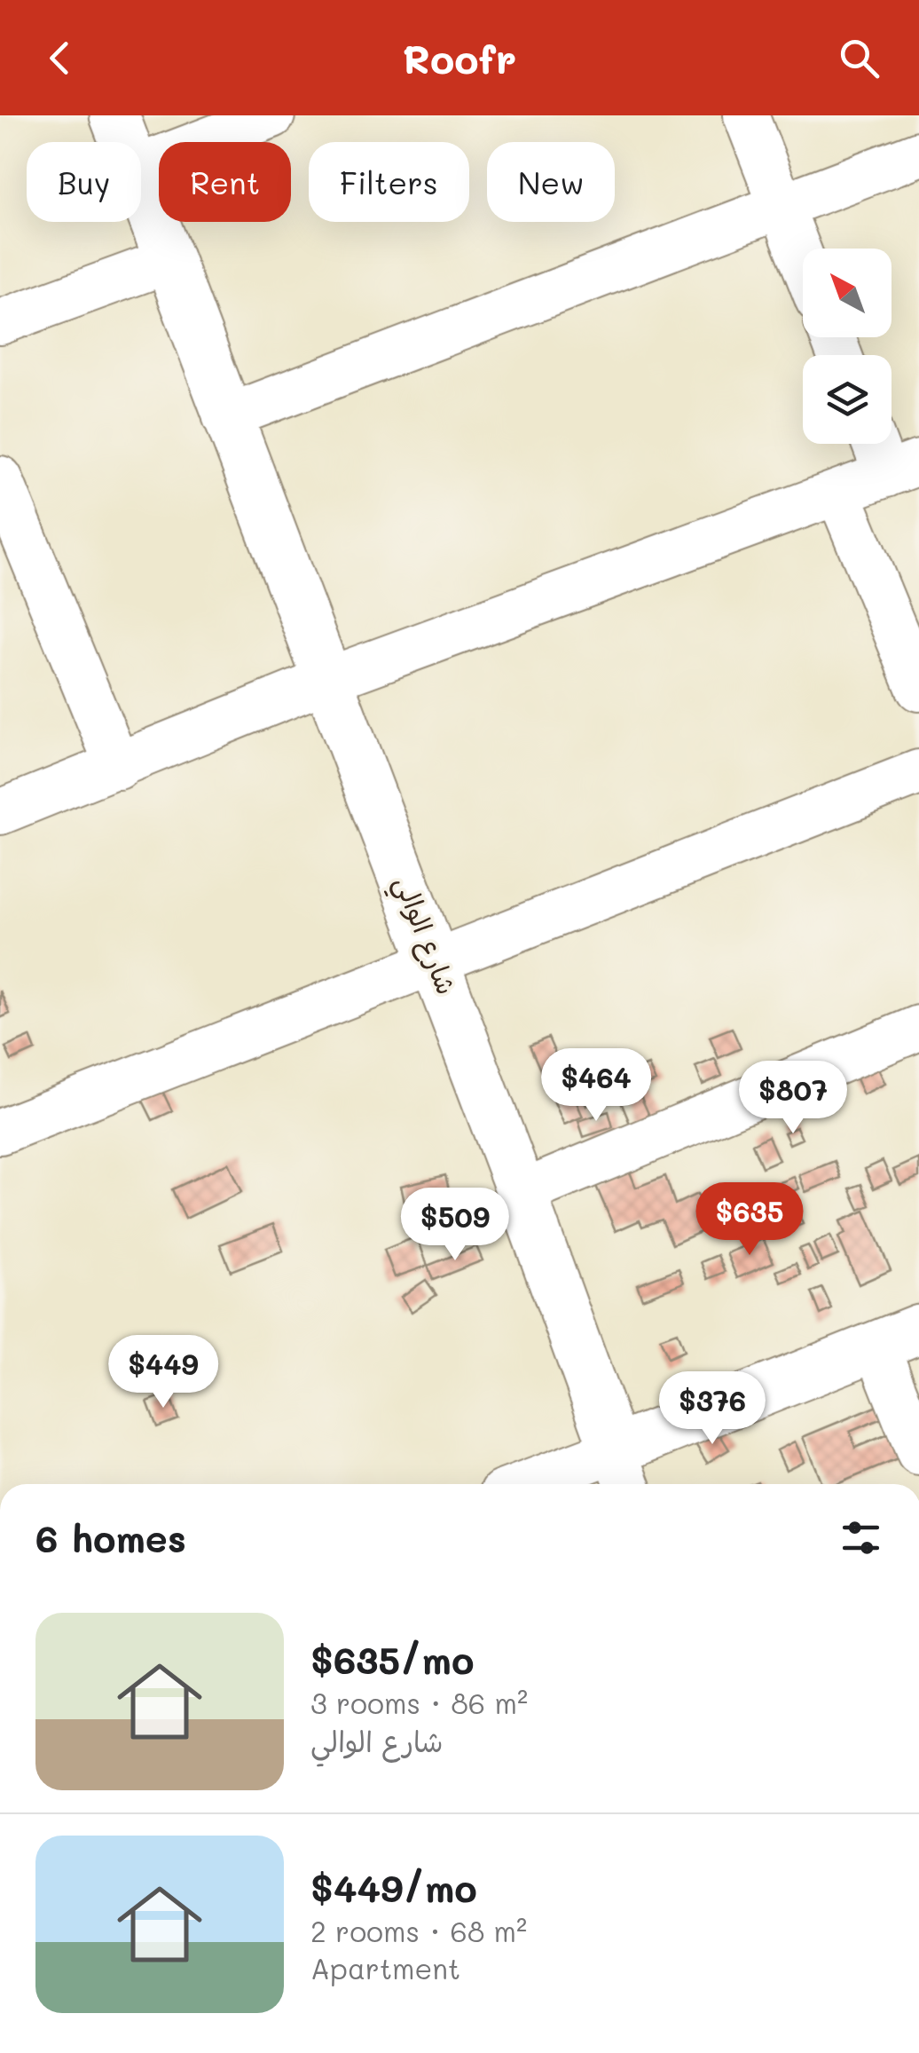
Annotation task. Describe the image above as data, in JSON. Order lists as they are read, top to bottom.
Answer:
{
  "streets": {
    "main road": ["شارع الوالي"]
  },
  "north": "top left",
  "page": {
    "header": "Roofr",
    "chip": [
      "Buy",
      "Rent",
      "Filters",
      "New"
    ],
    "price": [
      "$464",
      "$807",
      "$635",
      "$509",
      "$449",
      "$376"
    ],
    "heading": "6 homes",
    "list": [
      {
        "name": "$635/mo",
        "note": "3 rooms · 86 m² · شارع الوالي"
      },
      {
        "name": "$449/mo",
        "note": "2 rooms · 68 m² · Apartment"
      }
    ]
  }
}
